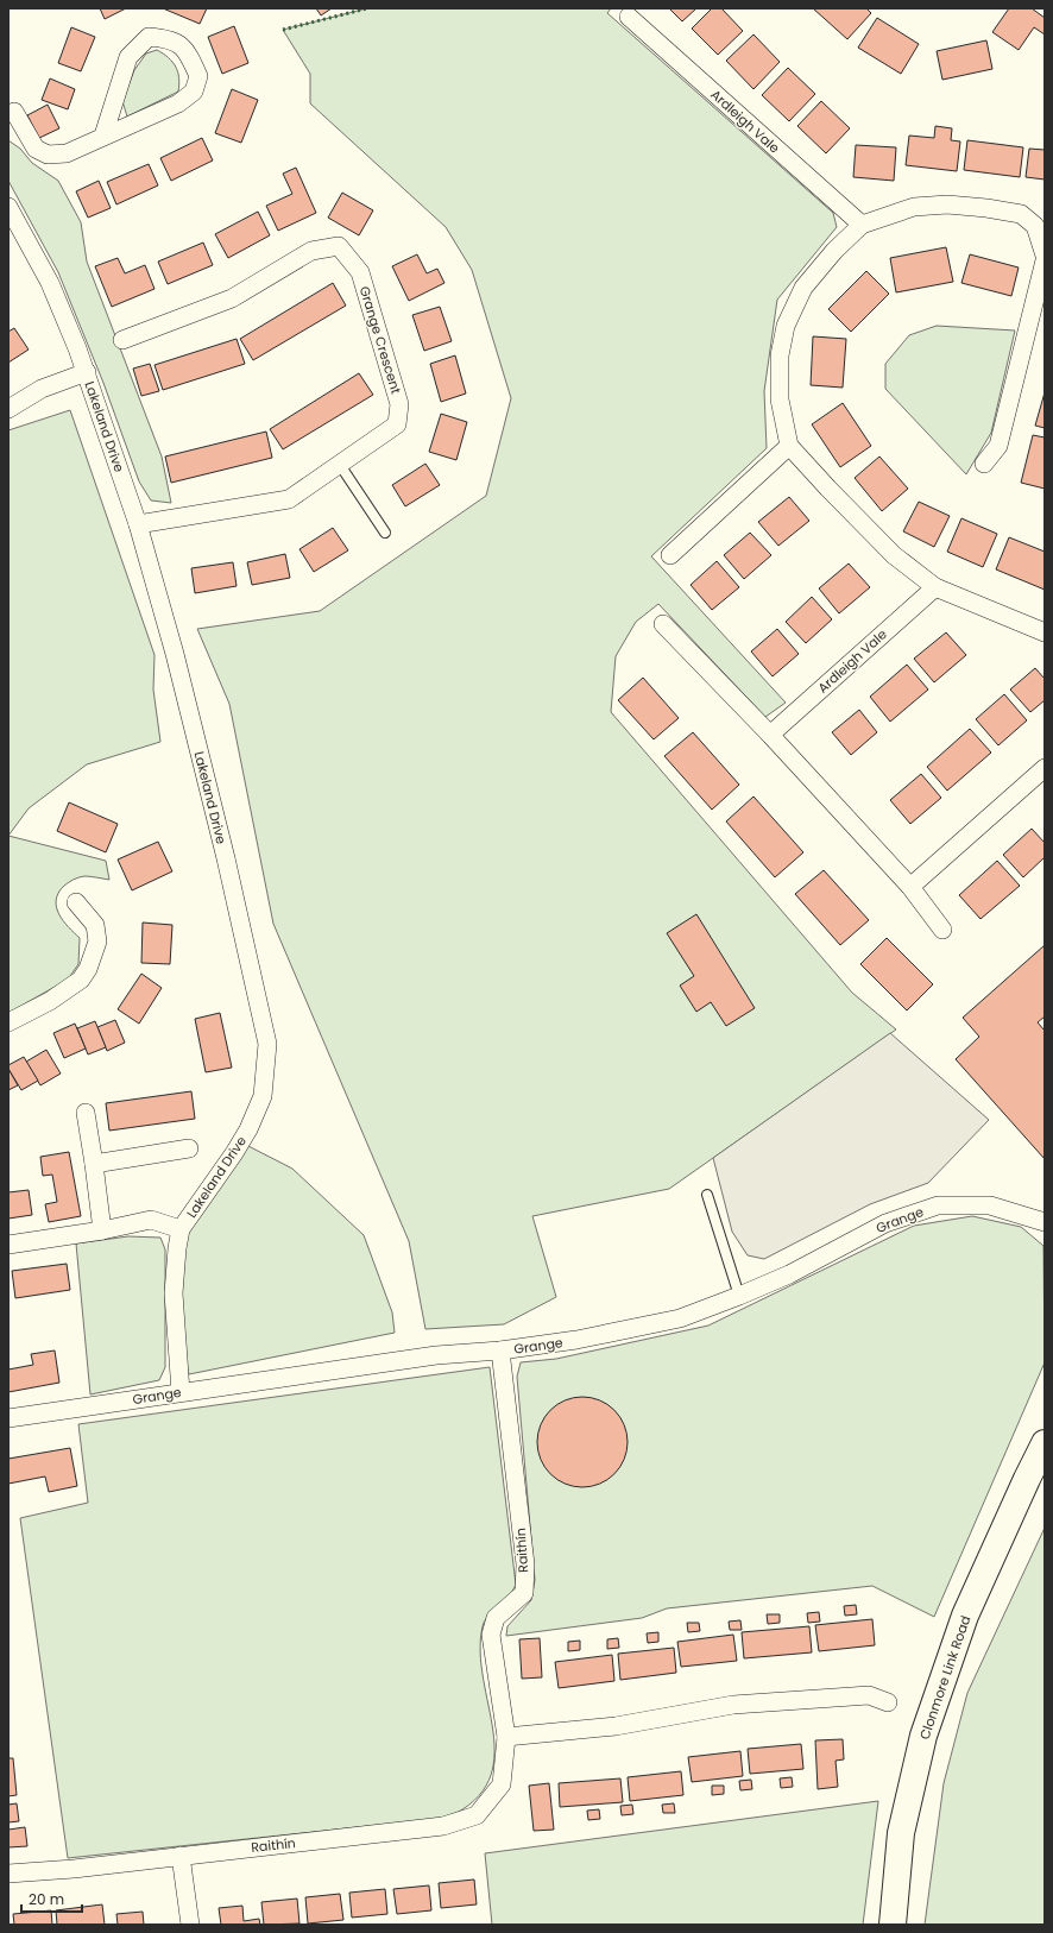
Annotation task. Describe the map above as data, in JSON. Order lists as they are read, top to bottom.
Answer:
{
  "streets": {
    "main road": ["Clonmore Link Road"],
    "street": [
      "Ardleigh Vale",
      "Grange Crescent",
      "Lakeland Drive",
      "Grange",
      "Raithín"
    ]
  },
  "crossings": [
    ["Grange Crescent", "Lakeland Drive"],
    ["Lakeland Drive", "Grange"],
    ["Grange", "Raithín"]
  ],
  "scale_bar": "20 m"
}
